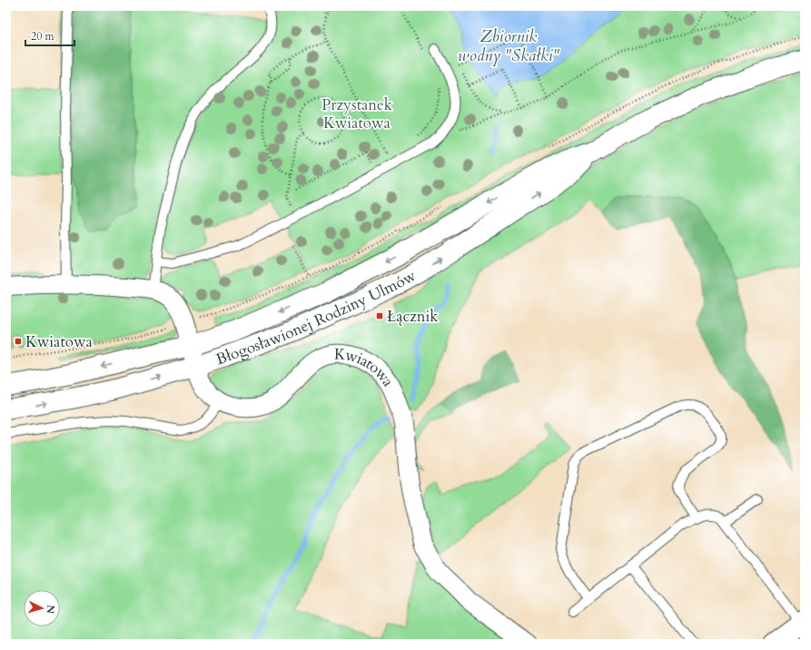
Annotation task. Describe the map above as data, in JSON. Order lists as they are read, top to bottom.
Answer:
{
  "streets": {
    "main road": ["Błogosławionej Rodziny Ulmów"],
    "street": ["Kwiatowa"]
  },
  "crossings": [
    ["Błogosławionej Rodziny Ulmów", "Kwiatowa"]
  ],
  "water": ["Zbiornik wodny \"Skałki\""],
  "parks": ["Przystanek Kwiatowa"],
  "places": {
    "transit": ["Łącznik", "Kwiatowa"]
  },
  "scale_bar": "20 m",
  "north": "right"
}
